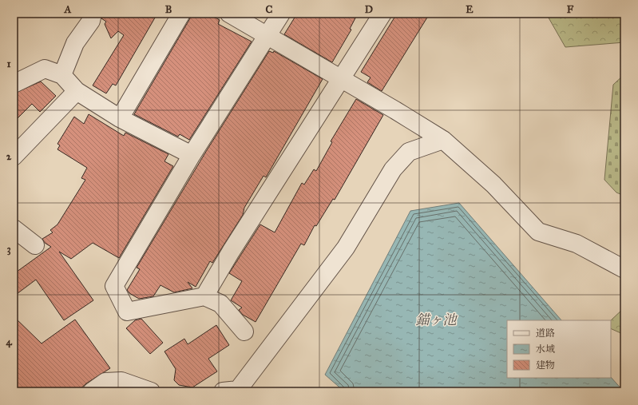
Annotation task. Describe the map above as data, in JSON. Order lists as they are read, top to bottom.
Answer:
{
  "water": ["錨ヶ池"],
  "legend": ["道路", "水域", "建物"],
  "grid": {
    "columns": [
      "A",
      "B",
      "C",
      "D",
      "E",
      "F"
    ],
    "rows": [
      "1",
      "2",
      "3",
      "4"
    ]
  }
}
